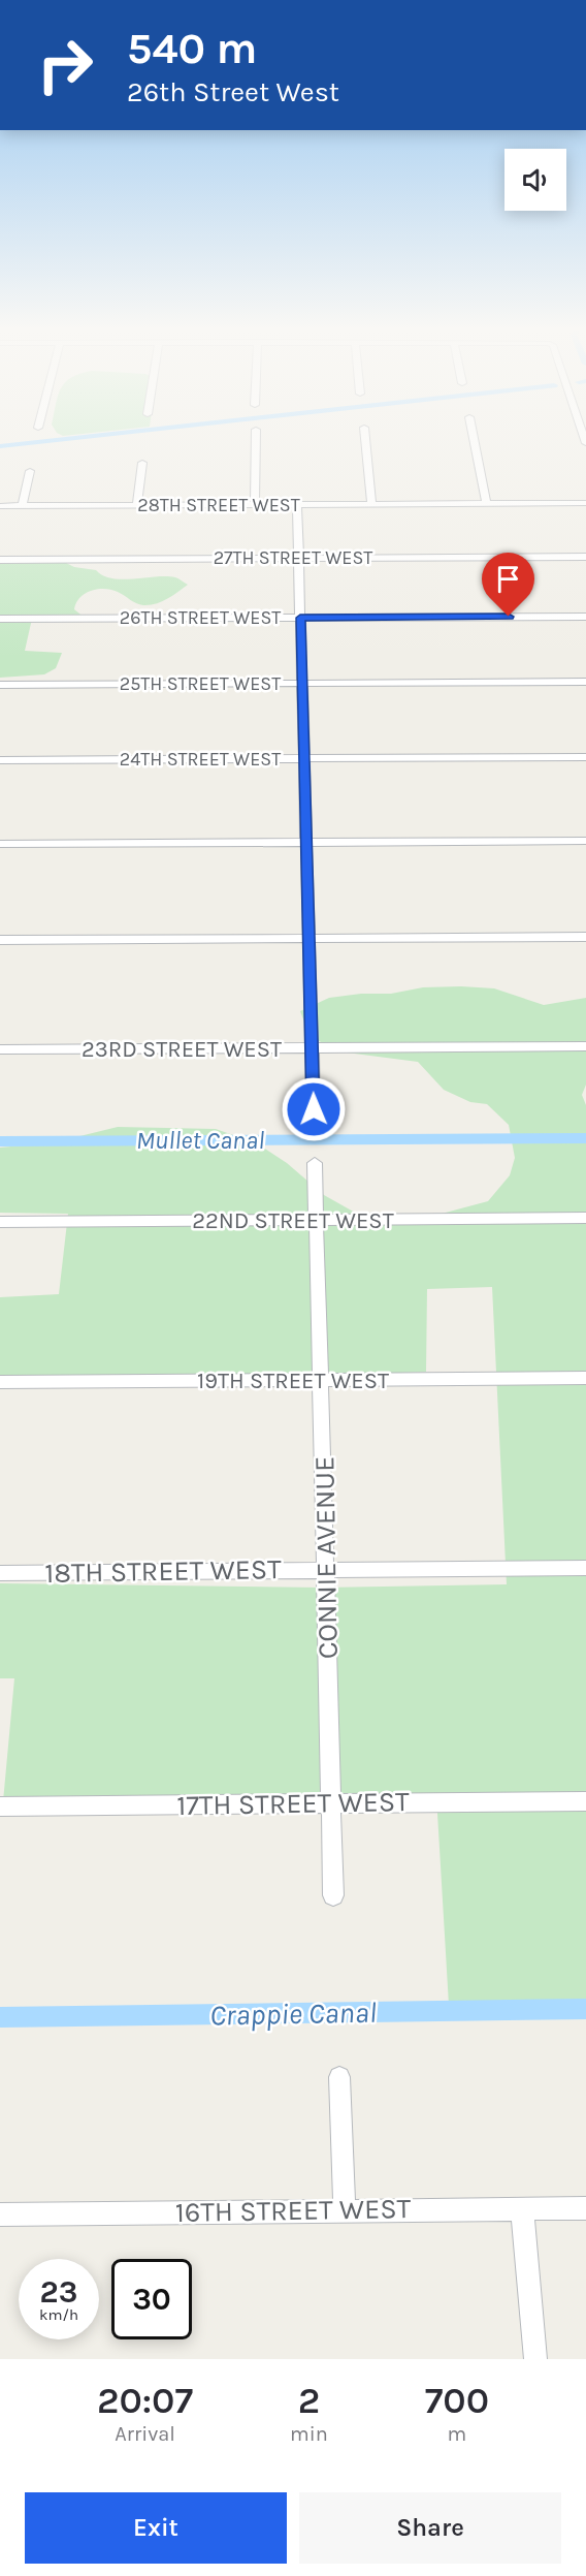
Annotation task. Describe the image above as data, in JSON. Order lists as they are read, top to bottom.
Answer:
{
  "streets": {
    "street": [
      "28TH STREET WEST",
      "27TH STREET WEST",
      "26TH STREET WEST",
      "25TH STREET WEST",
      "24TH STREET WEST",
      "23RD STREET WEST",
      "22ND STREET WEST",
      "19TH STREET WEST",
      "CONNIE AVENUE",
      "18TH STREET WEST",
      "17TH STREET WEST",
      "16TH STREET WEST"
    ]
  },
  "crossings": [
    ["22ND STREET WEST", "CONNIE AVENUE"],
    ["19TH STREET WEST", "CONNIE AVENUE"],
    ["CONNIE AVENUE", "18TH STREET WEST"],
    ["CONNIE AVENUE", "17TH STREET WEST"]
  ],
  "water": ["Mullet Canal", "Crappie Canal"],
  "page": {
    "turn": ["540 m", "26th Street West"],
    "speed": "23 km/h",
    "limit": "30",
    "eta": [
      "20:07",
      "Arrival",
      "2",
      "min",
      "700",
      "m"
    ],
    "buttons": ["Exit", "Share"]
  }
}
